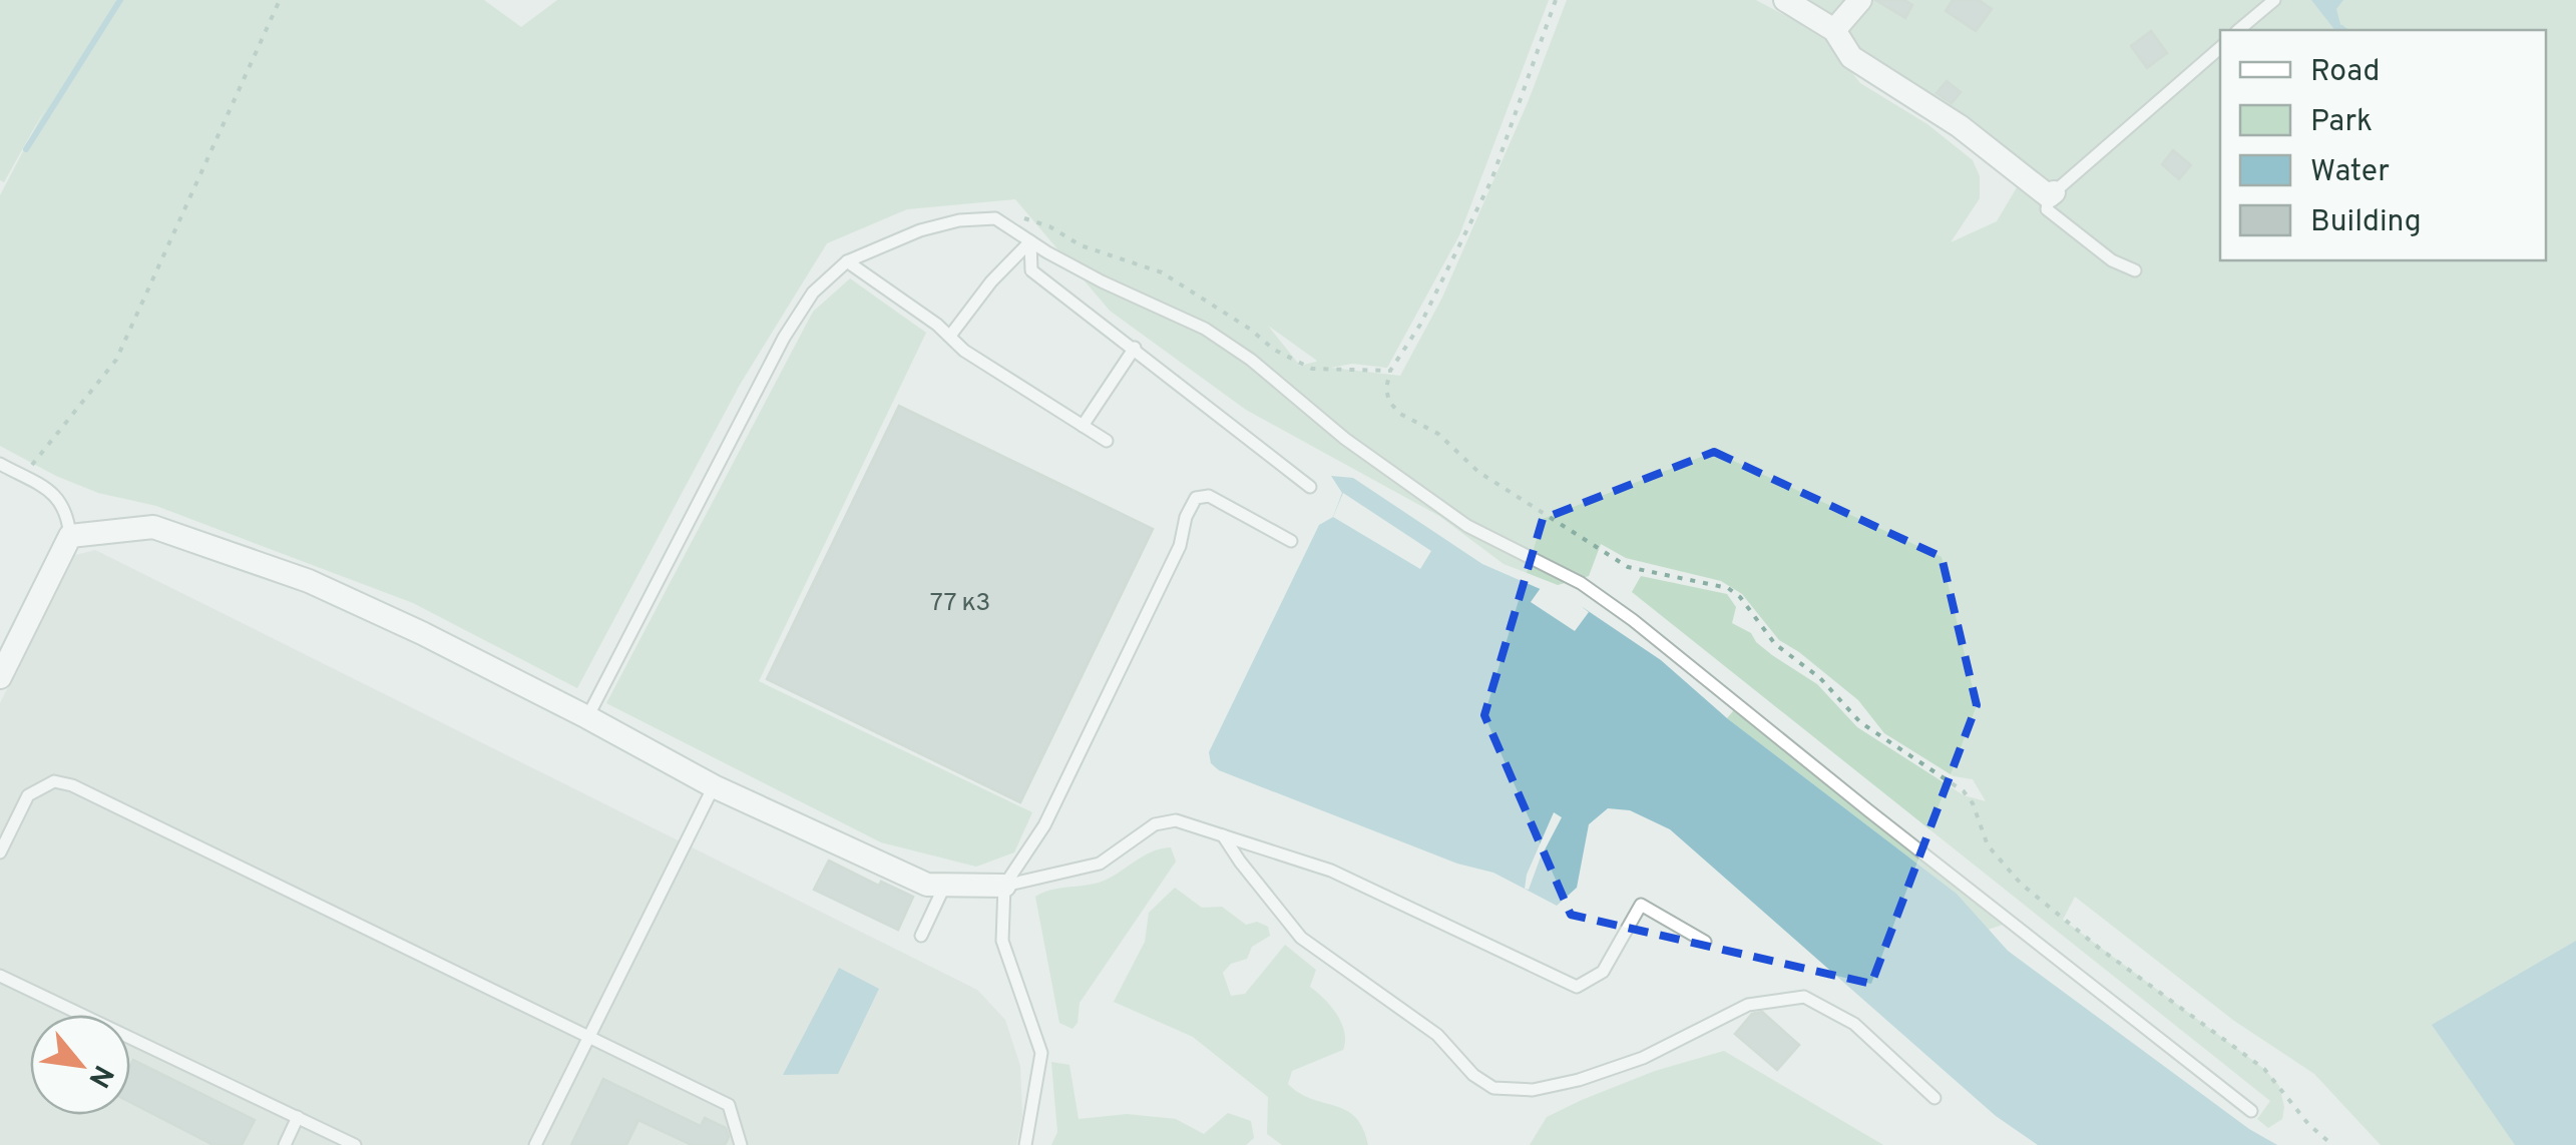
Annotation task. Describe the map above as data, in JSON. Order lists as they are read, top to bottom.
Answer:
{
  "house_numbers": ["77 к3"],
  "legend": [
    "Road",
    "Park",
    "Water",
    "Building"
  ],
  "north": "bottom right"
}
